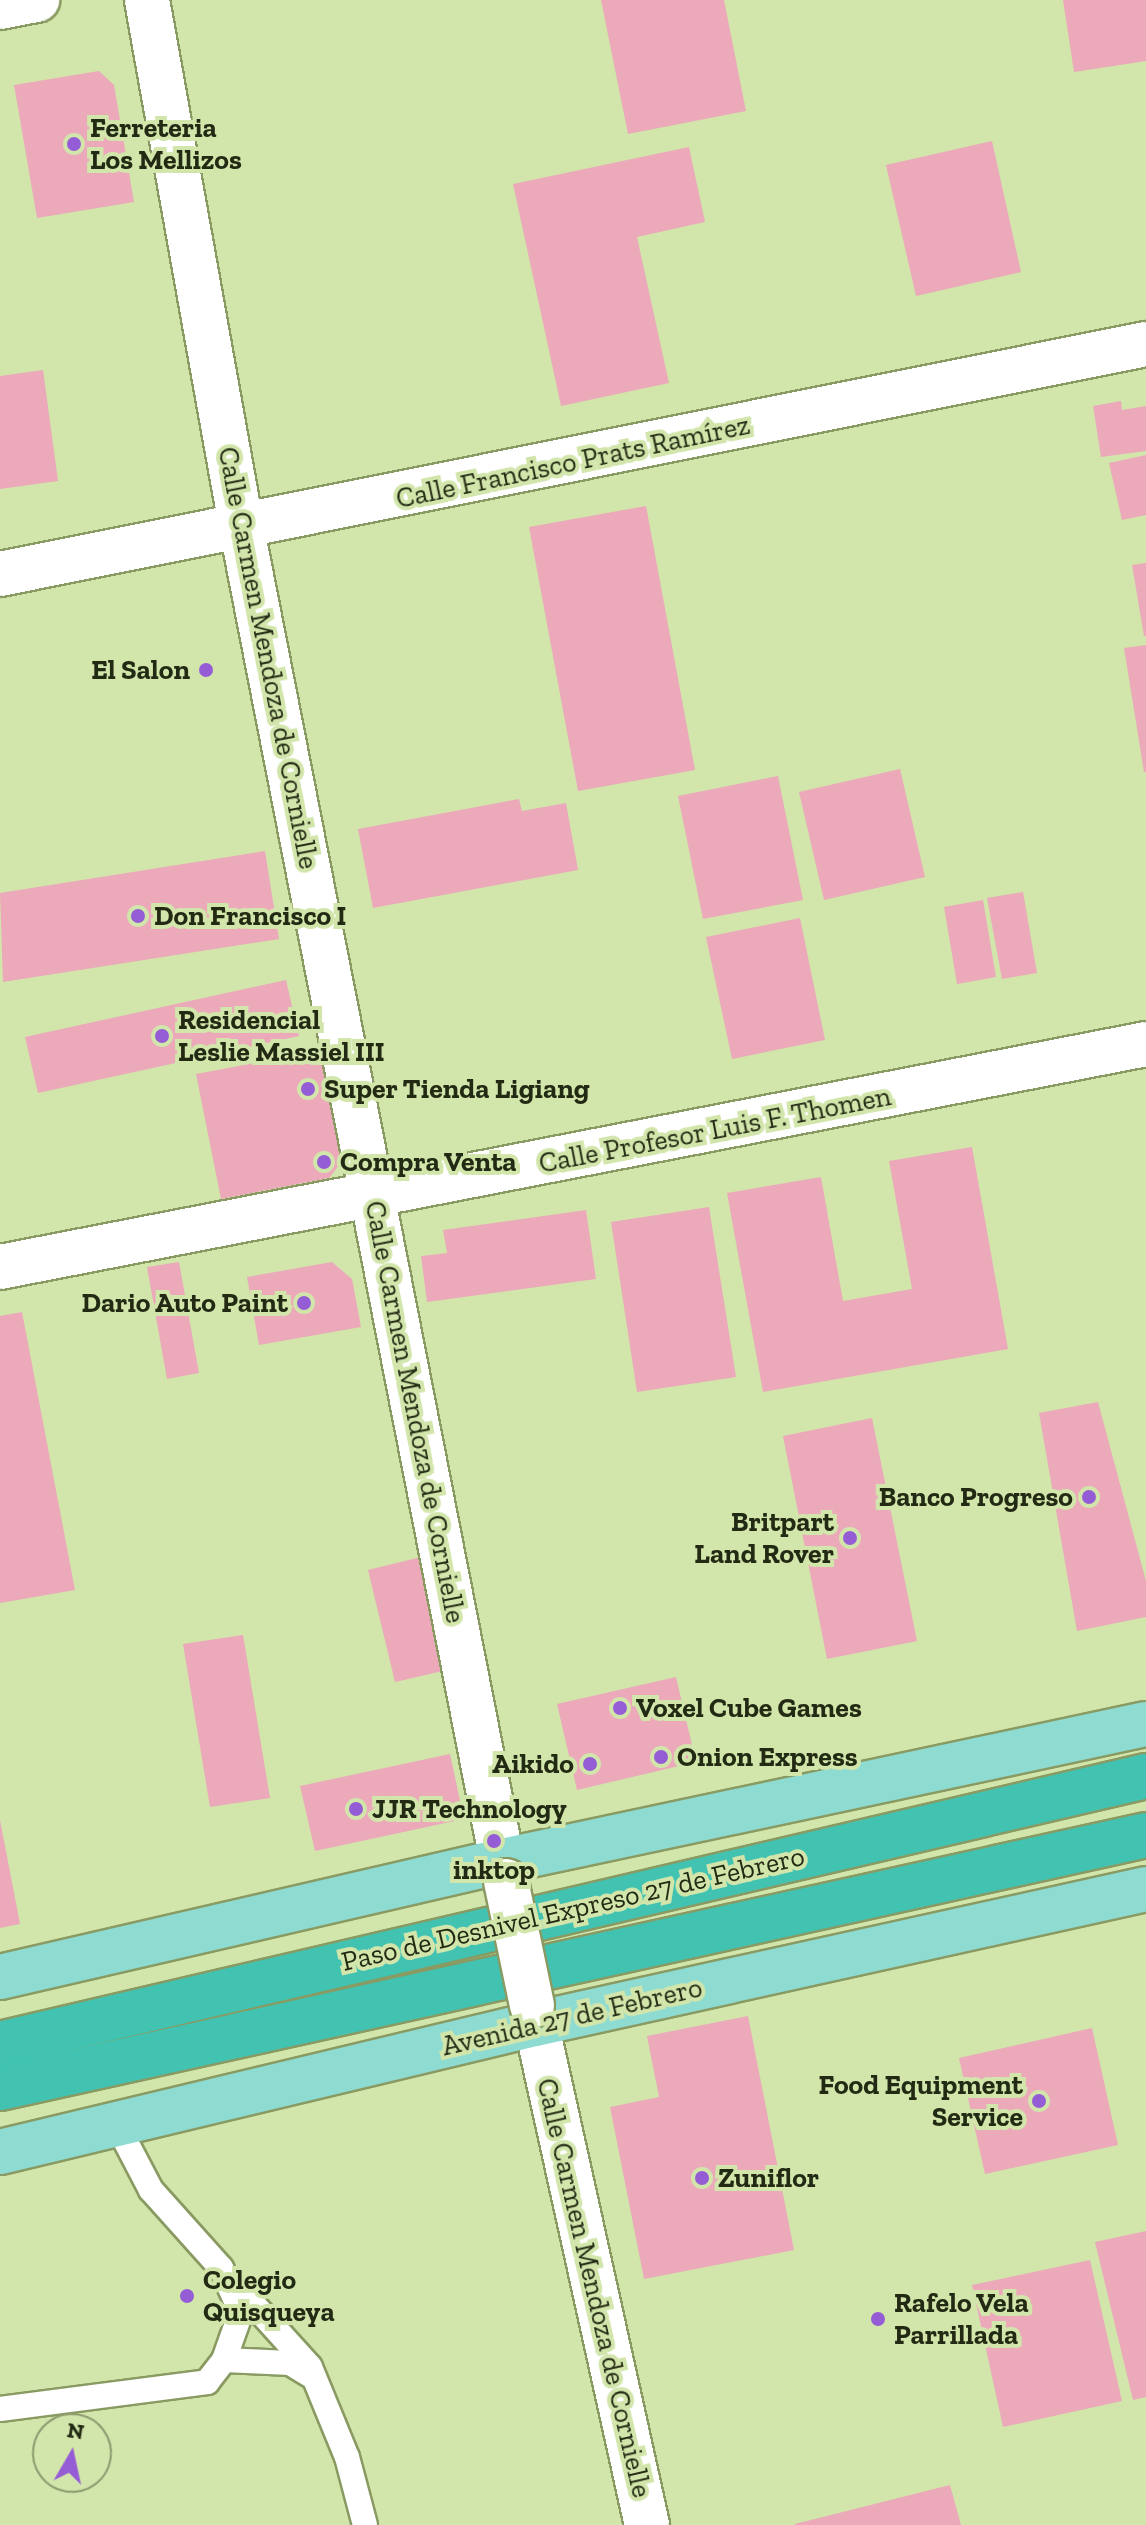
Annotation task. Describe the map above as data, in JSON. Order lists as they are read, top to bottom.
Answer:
{
  "streets": {
    "highway": ["Paso de Desnivel Expreso 27 de Febrero"],
    "main road": ["Avenida 27 de Febrero"],
    "street": ["Calle Francisco Prats Ramírez", "Calle Carmen Mendoza de Cornielle", "Calle Profesor Luis F. Thomen"]
  },
  "crossings": [
    ["Calle Francisco Prats Ramírez", "Calle Carmen Mendoza de Cornielle"],
    ["Calle Carmen Mendoza de Cornielle", "Calle Profesor Luis F. Thomen"],
    ["Calle Carmen Mendoza de Cornielle", "Avenida 27 de Febrero"]
  ],
  "places": [
    "Ferreteria Los Mellizos",
    "El Salon",
    "Don Francisco I",
    "Residencial Leslie Massiel III",
    "Super Tienda Ligiang",
    "Compra Venta",
    "Dario Auto Paint",
    "Banco Progreso",
    "Britpart Land Rover",
    "Voxel Cube Games",
    "Onion Express",
    "Aikido",
    "JJR Technology",
    "inktop",
    "Food Equipment Service",
    "Zuniflor",
    "Colegio Quisqueya",
    "Rafelo Vela Parrillada"
  ],
  "north": "top"
}
